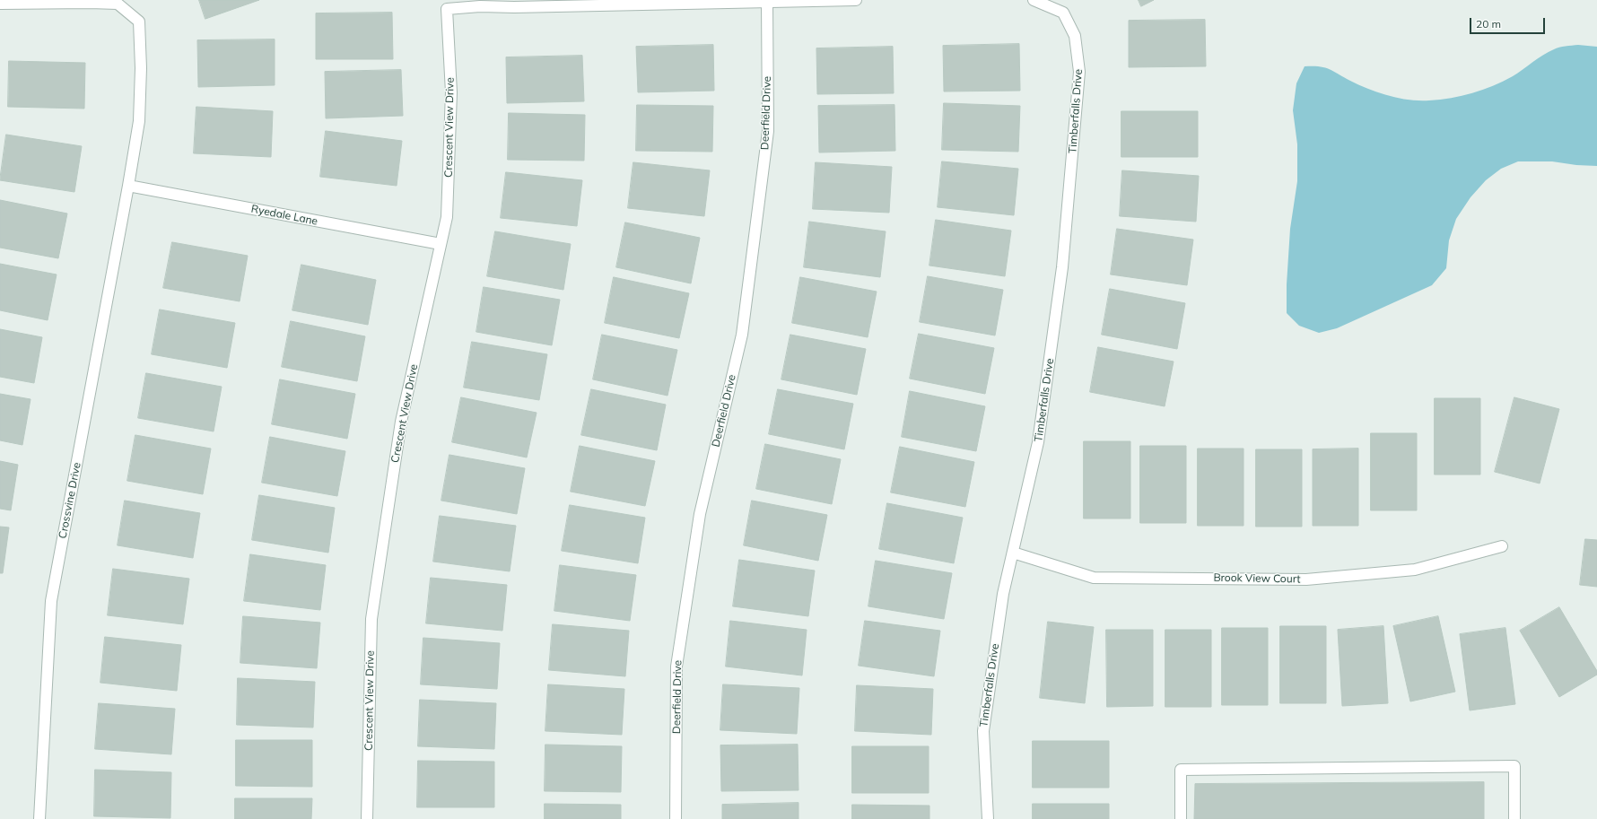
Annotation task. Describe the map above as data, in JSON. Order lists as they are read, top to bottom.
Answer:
{
  "streets": {
    "street": [
      "Timberfalls Drive",
      "Deerfield Drive",
      "Crescent View Drive",
      "Ryedale Lane",
      "Crossvine Drive",
      "Brook View Court"
    ]
  },
  "crossings": [
    ["Timberfalls Drive", "Brook View Court"],
    ["Deerfield Drive", "Crescent View Drive"],
    ["Crescent View Drive", "Ryedale Lane"],
    ["Ryedale Lane", "Crossvine Drive"]
  ],
  "scale_bar": "20 m"
}
